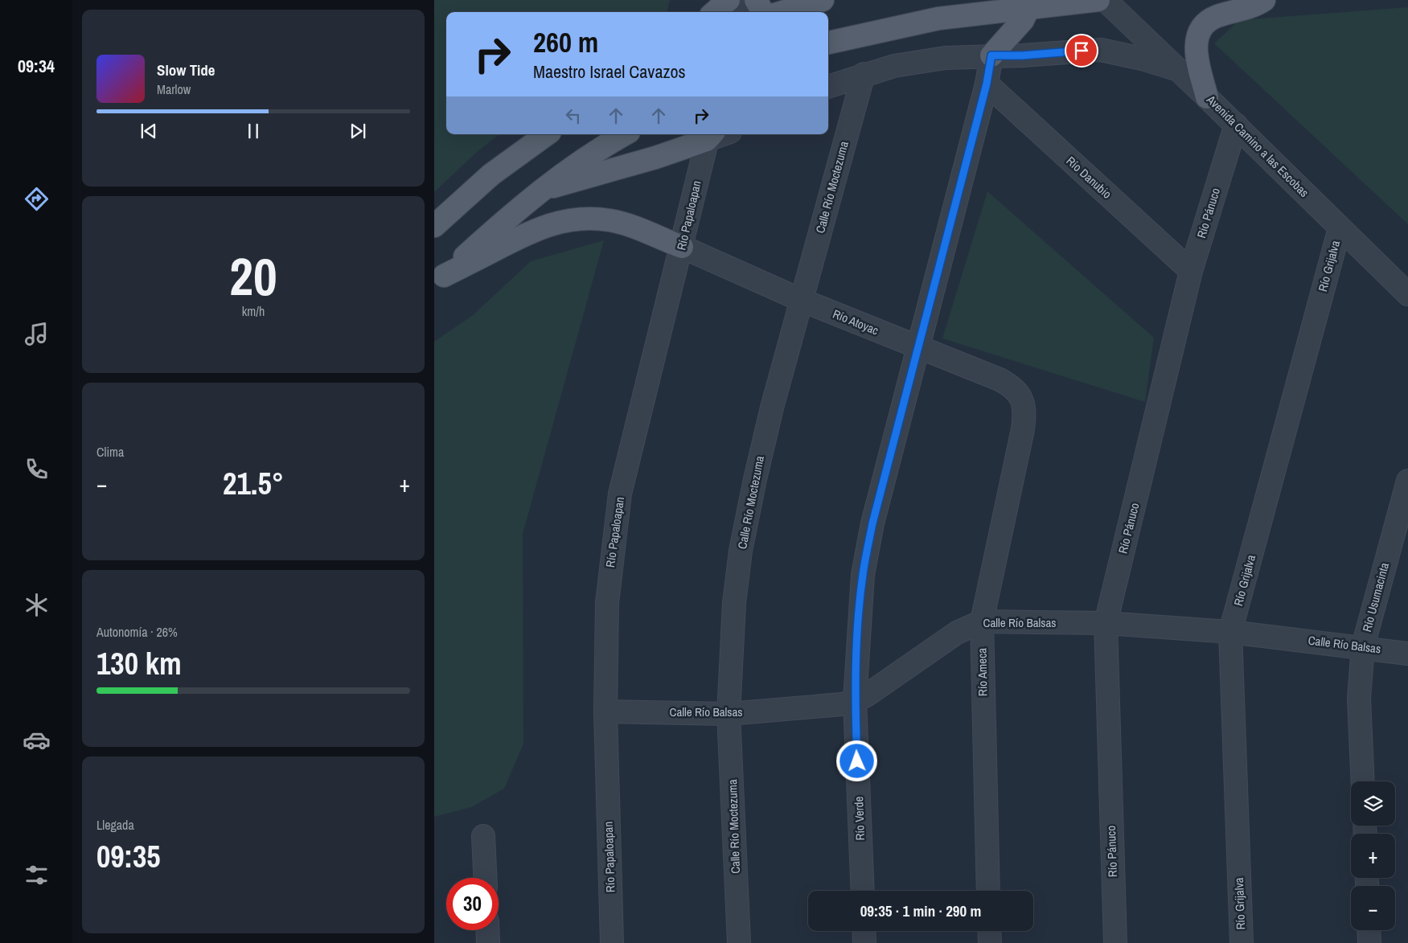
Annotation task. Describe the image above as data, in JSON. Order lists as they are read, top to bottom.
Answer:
{
  "streets": {
    "street": [
      "Avenida Camino a las Escobas",
      "Río Danubio",
      "Calle Río Moctezuma",
      "Río Pánuco",
      "Río Papaloapan",
      "Río Grijalva",
      "Río Atoyac",
      "Río Usumacinta",
      "Calle Río Balsas",
      "Río Ameca",
      "Río Verde"
    ]
  },
  "crossings": [
    ["Avenida Camino a las Escobas", "Río Pánuco"],
    ["Avenida Camino a las Escobas", "Río Grijalva"],
    ["Río Danubio", "Río Pánuco"],
    ["Río Danubio", "Río Verde"],
    ["Calle Río Moctezuma", "Río Atoyac"],
    ["Calle Río Moctezuma", "Calle Río Balsas"],
    ["Río Pánuco", "Calle Río Balsas"],
    ["Río Papaloapan", "Río Atoyac"],
    ["Río Papaloapan", "Calle Río Balsas"],
    ["Río Grijalva", "Calle Río Balsas"],
    ["Río Atoyac", "Río Ameca"],
    ["Río Atoyac", "Río Verde"],
    ["Río Usumacinta", "Calle Río Balsas"],
    ["Calle Río Balsas", "Río Ameca"],
    ["Calle Río Balsas", "Río Verde"]
  ],
  "page": {
    "tabs": "09:34",
    "turn": ["260 m", "Maestro Israel Cavazos"],
    "song": ["Slow Tide", "Marlow"],
    "tile": [
      ["20", "km/h"],
      "Clima",
      ["Autonomía · 26%", "130 km"],
      ["Llegada", "09:35"]
    ],
    "heat": ["−", "21.5°", "+"],
    "map_buttons": ["+", "−"],
    "limit": "30",
    "trip": "09:35 · 1 min · 290 m"
  }
}
